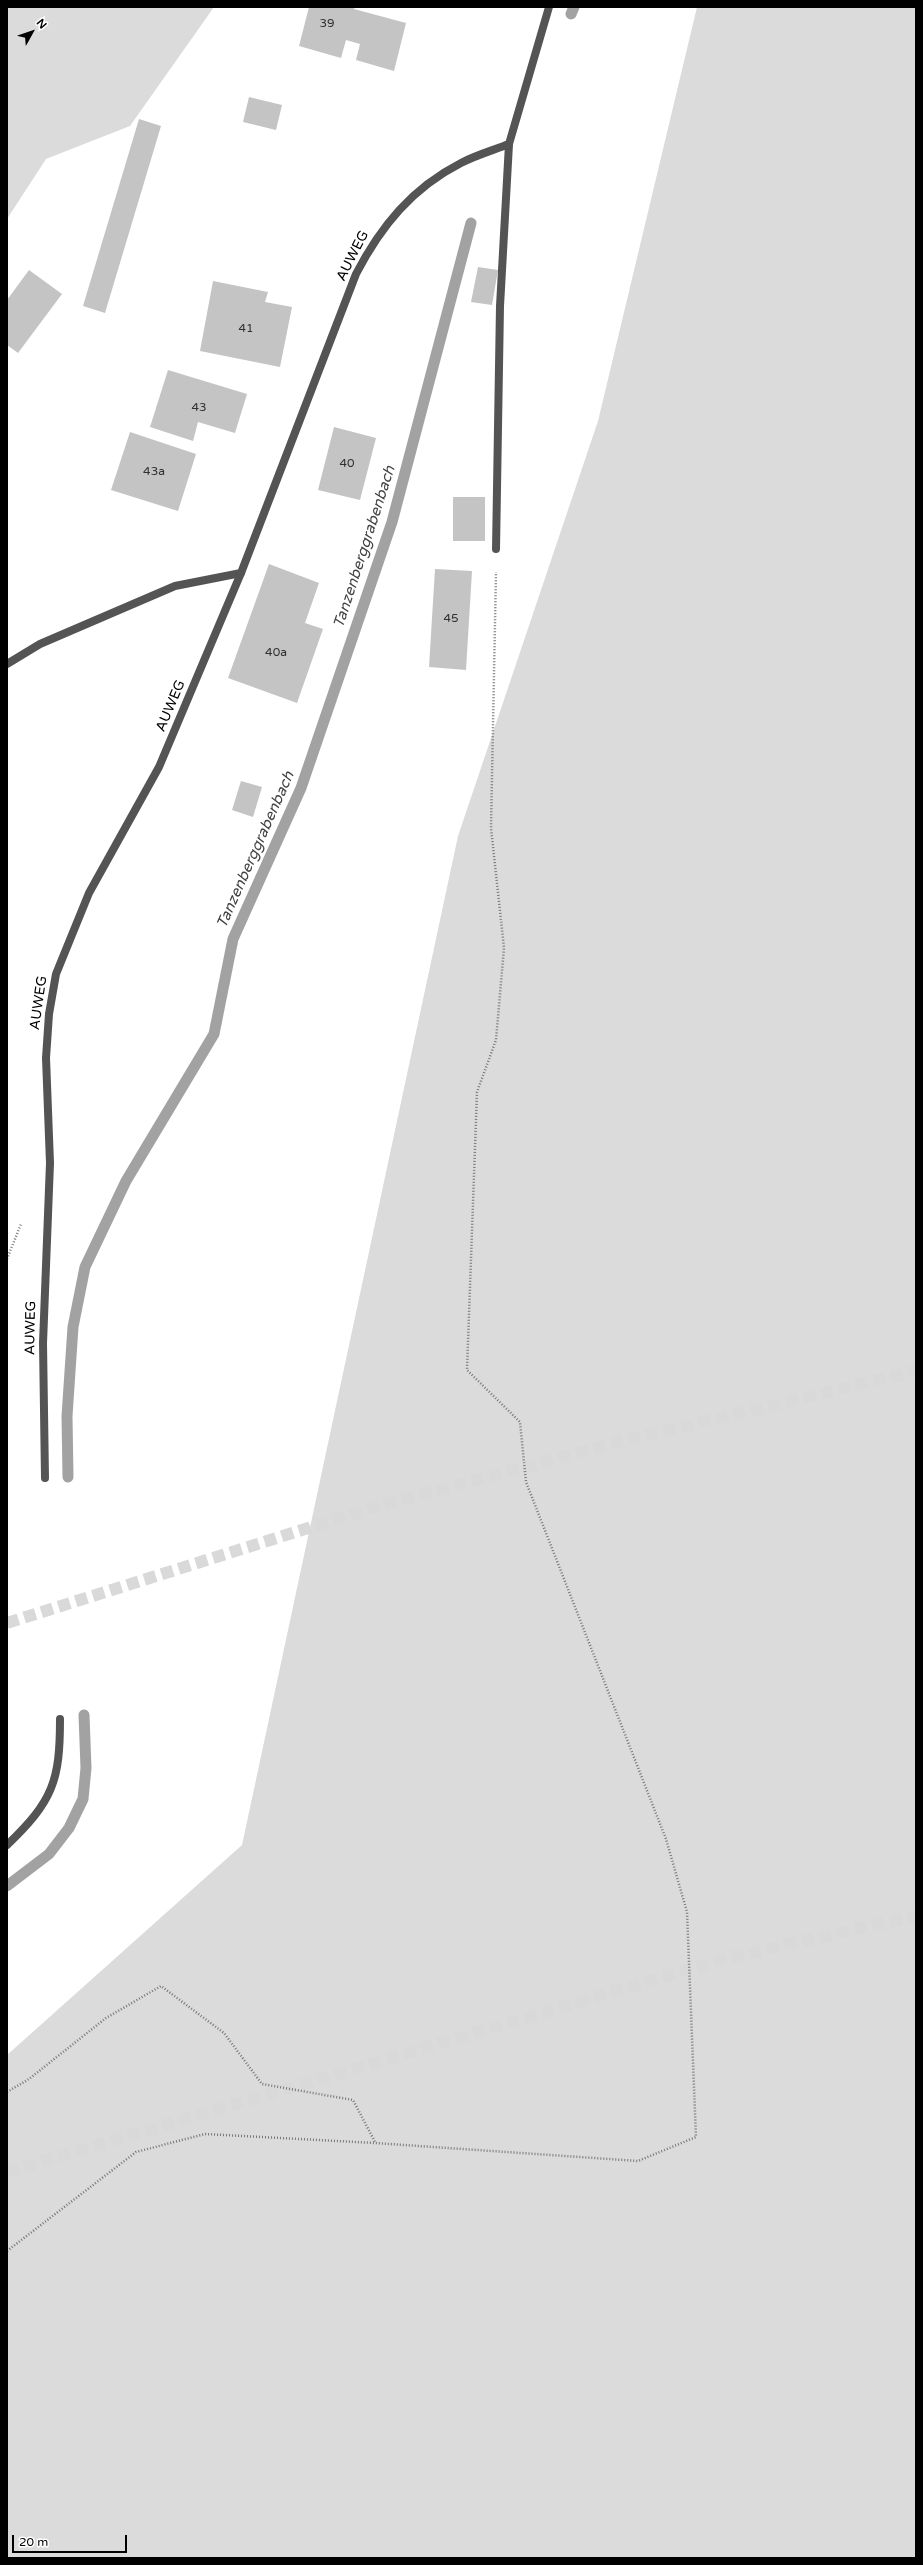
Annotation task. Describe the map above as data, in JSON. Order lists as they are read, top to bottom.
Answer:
{
  "streets": {
    "street": ["AUWEG"]
  },
  "water": ["Tanzenberggrabenbach"],
  "house_numbers": [
    "39",
    "41",
    "43",
    "40",
    "43a",
    "45",
    "40a"
  ],
  "scale_bar": "20 m",
  "north": "top right"
}
